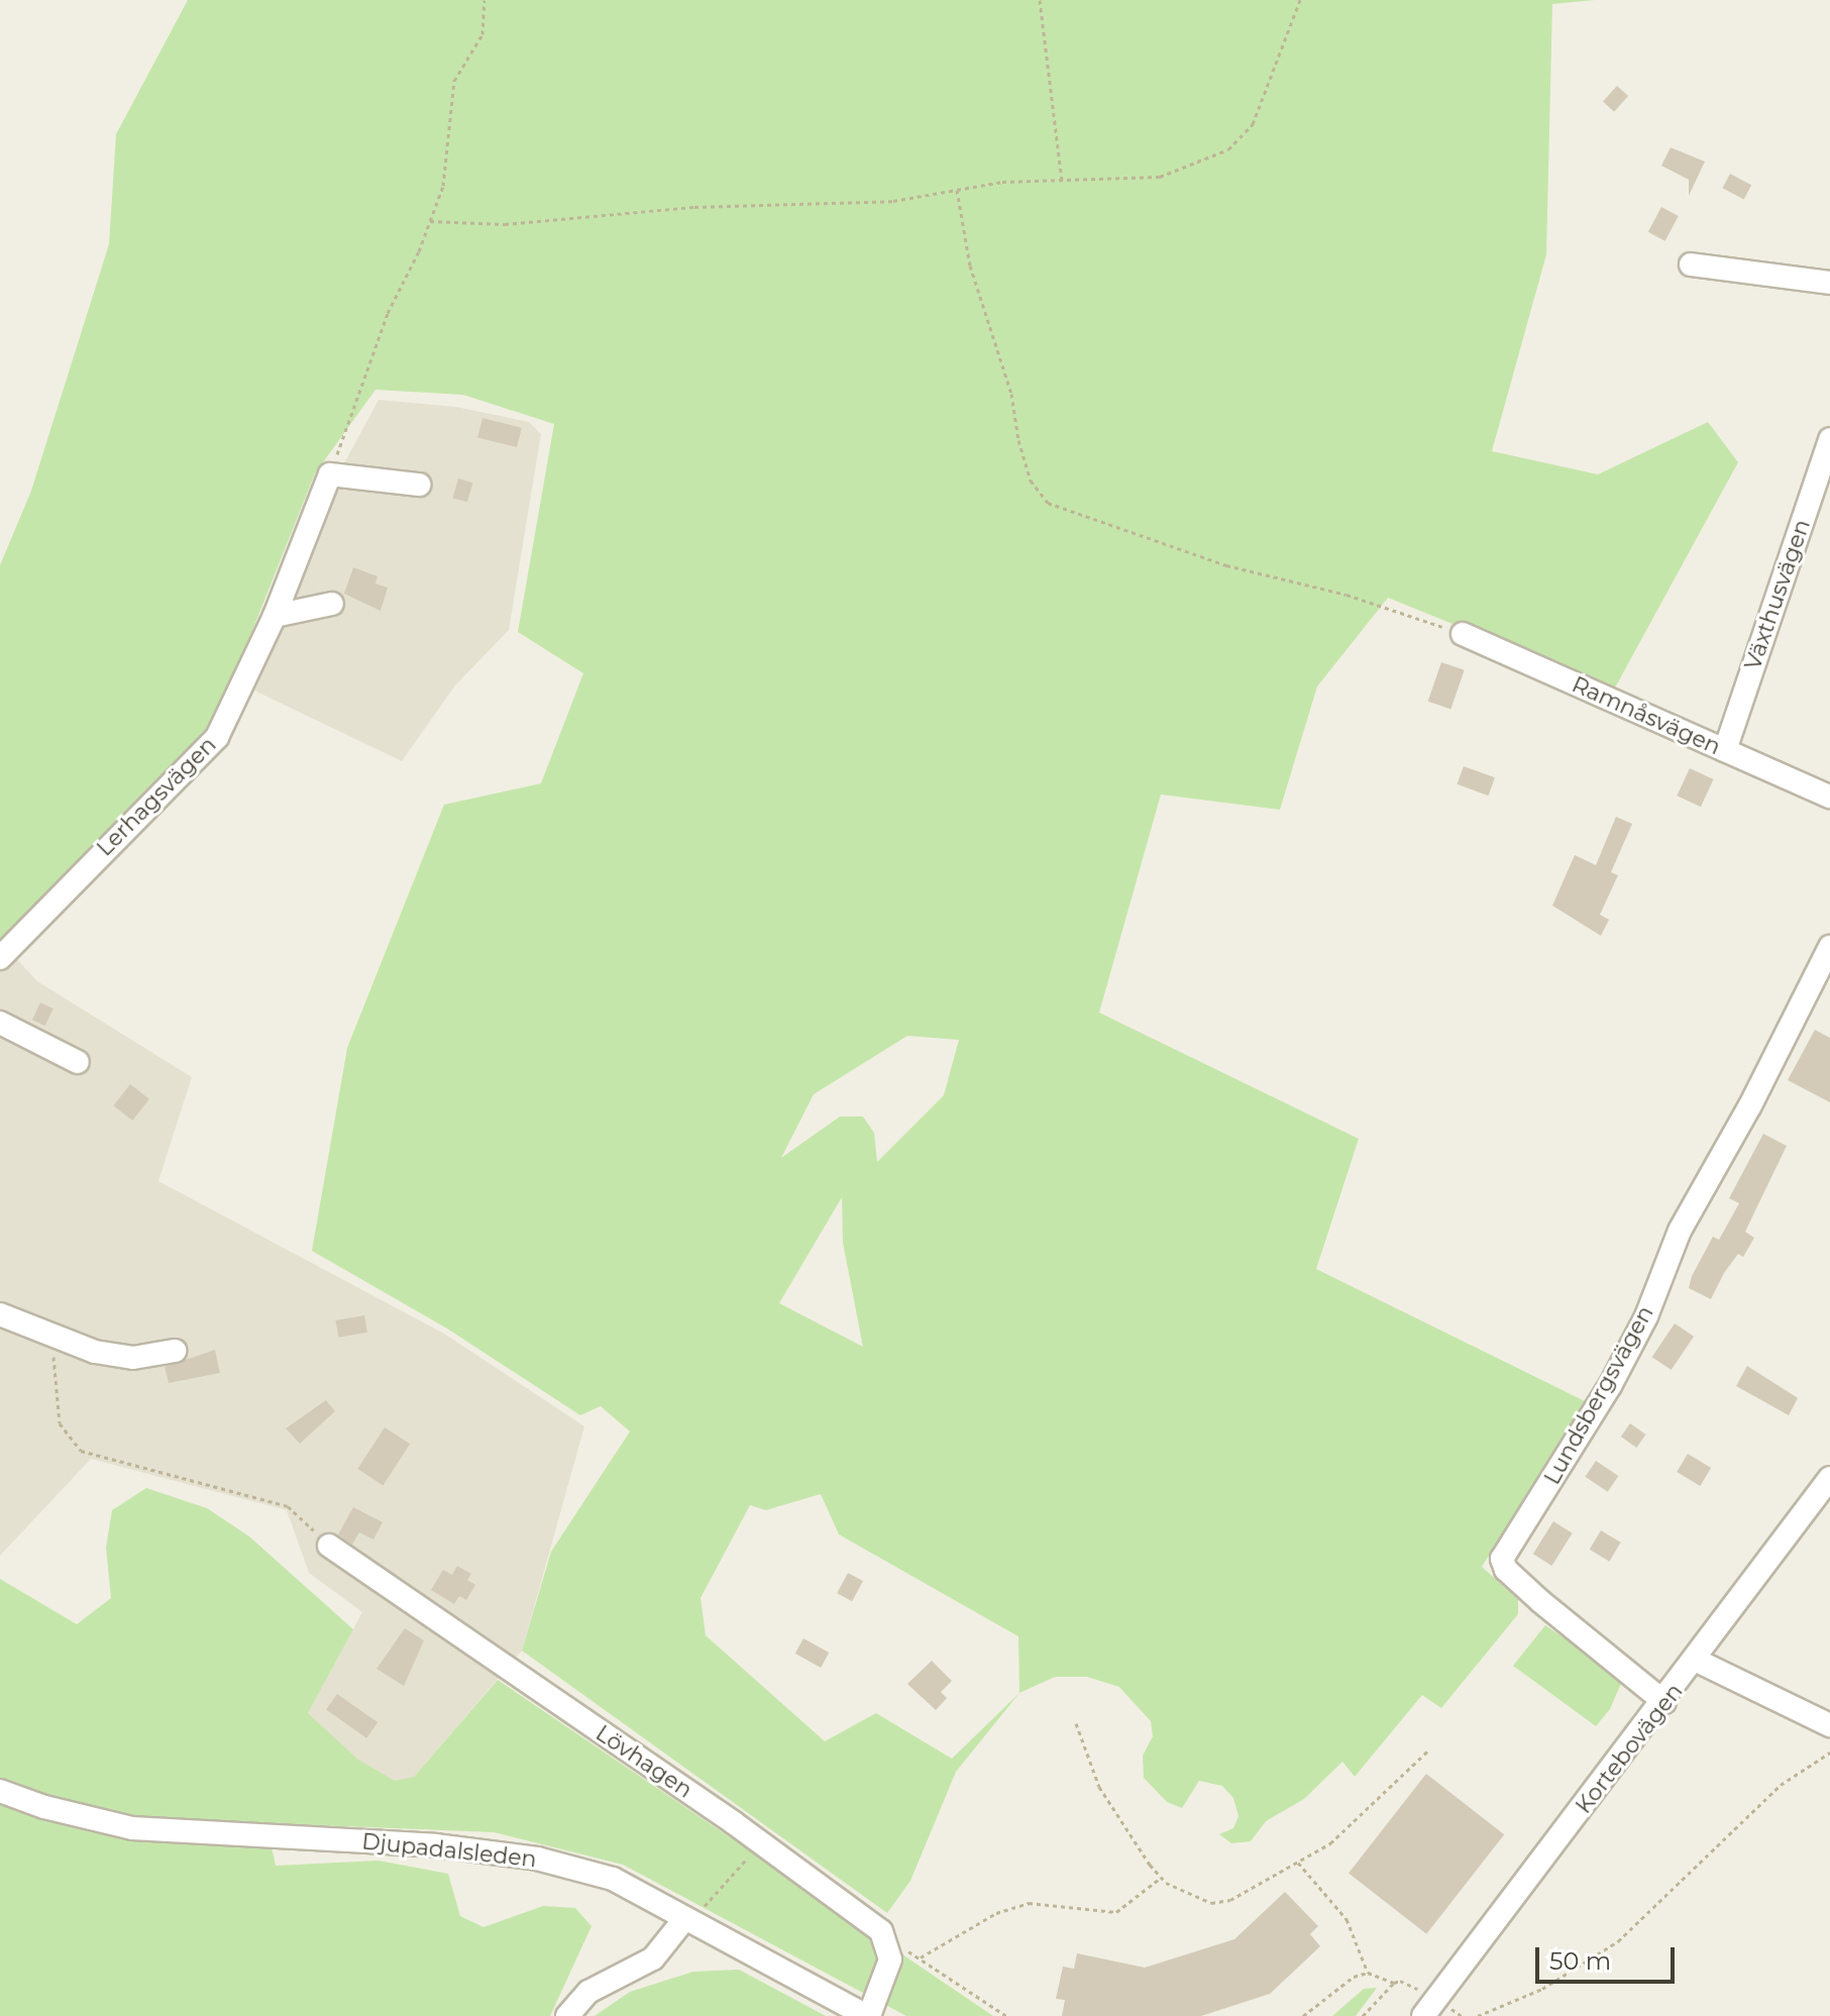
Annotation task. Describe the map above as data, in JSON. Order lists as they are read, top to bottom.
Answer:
{
  "streets": {
    "street": [
      "Växthusvägen",
      "Ramnåsvägen",
      "Lerhagsvägen",
      "Lundsbergsvägen",
      "Kortebovägen",
      "Lövhagen",
      "Djupadalsleden"
    ]
  },
  "crossings": [
    ["Växthusvägen", "Ramnåsvägen"],
    ["Lundsbergsvägen", "Kortebovägen"]
  ],
  "scale_bar": "50 m"
}
